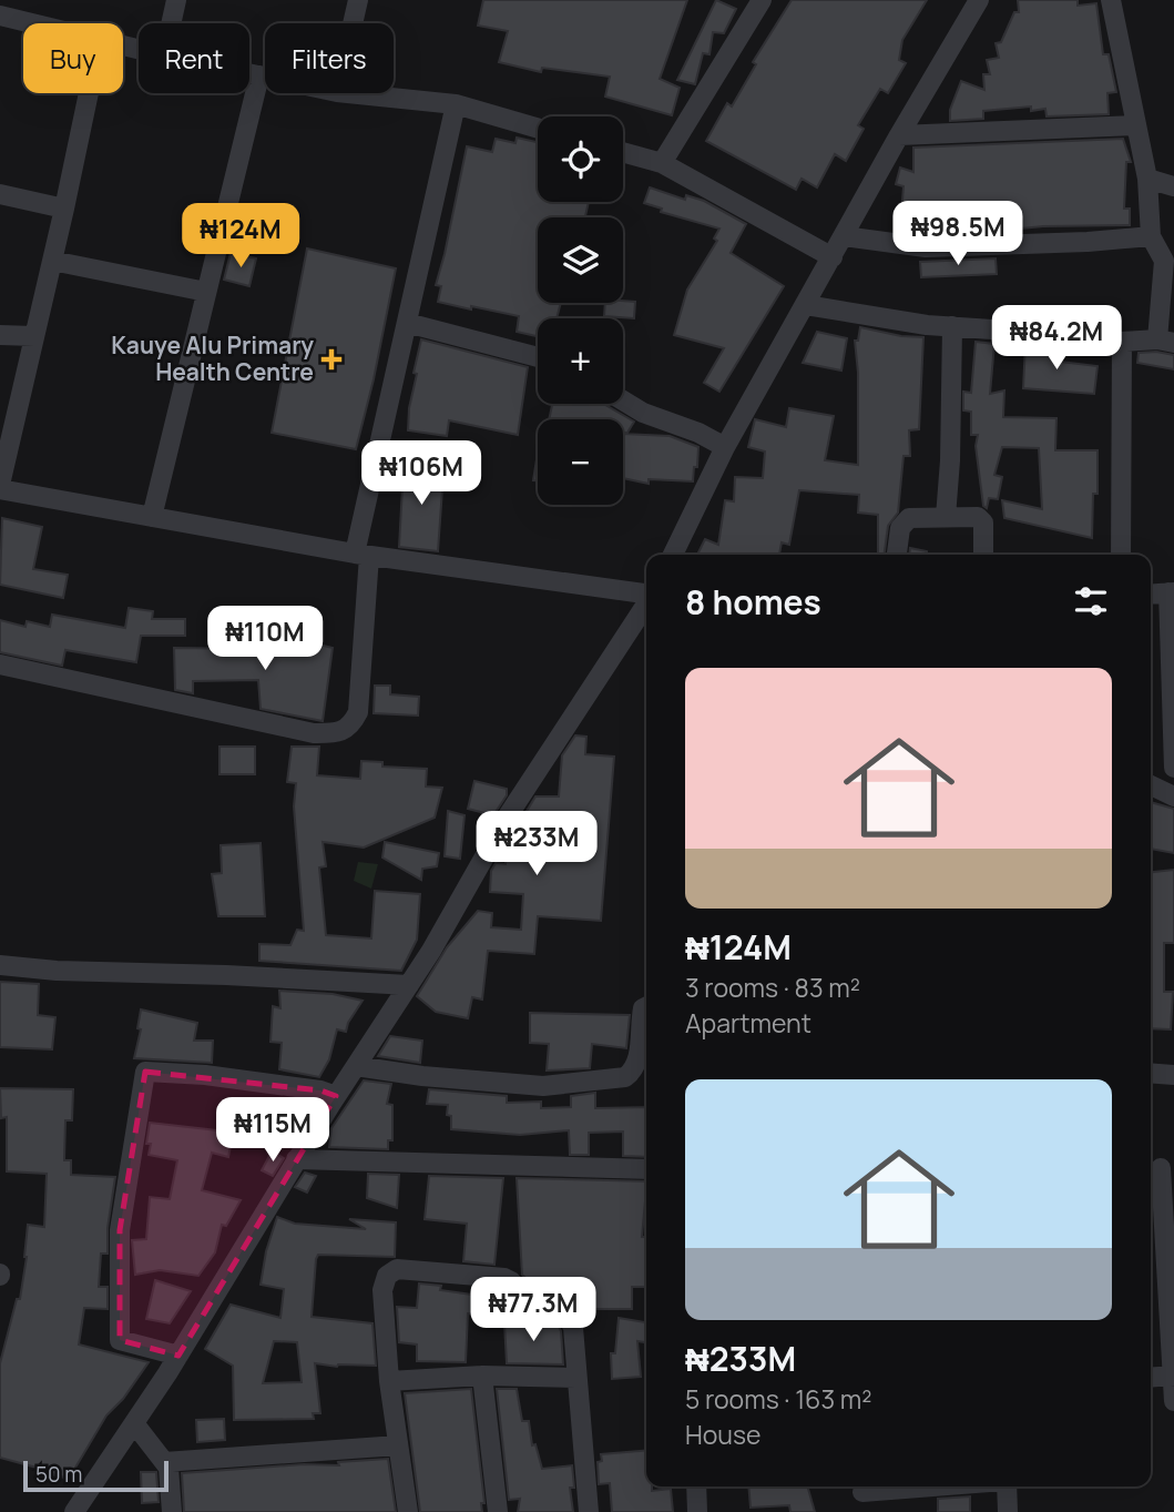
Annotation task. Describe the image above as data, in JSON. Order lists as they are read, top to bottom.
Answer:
{
  "places": {
    "health": ["Kauye Alu Primary Health Centre"]
  },
  "scale_bar": "50 m",
  "page": {
    "chip": ["Buy", "Rent", "Filters"],
    "map_buttons": ["+", "−"],
    "price": [
      "₦98.5M",
      "₦124M",
      "₦84.2M",
      "₦106M",
      "₦110M",
      "₦233M",
      "₦115M",
      "₦77.3M"
    ],
    "heading": "8 homes",
    "list": [
      {
        "name": "₦124M",
        "note": "3 rooms · 83 m² · Apartment"
      },
      {
        "name": "₦233M",
        "note": "5 rooms · 163 m² · House"
      }
    ],
    "scale": "50 m"
  }
}
